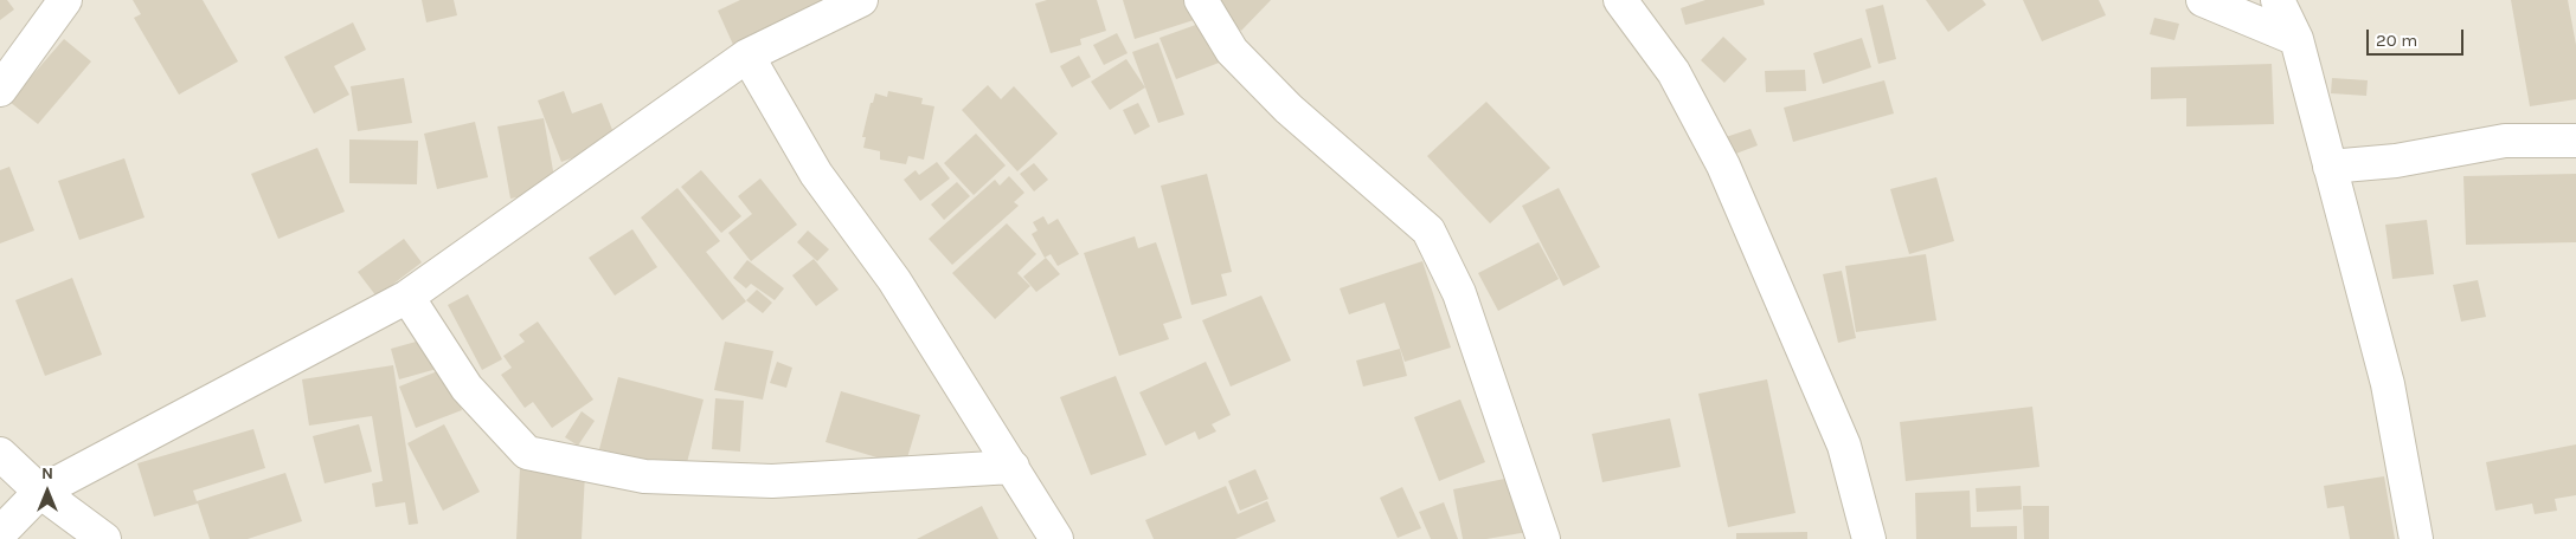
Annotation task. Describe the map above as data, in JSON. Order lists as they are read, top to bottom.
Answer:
{
  "scale_bar": "20 m",
  "north": "top"
}
